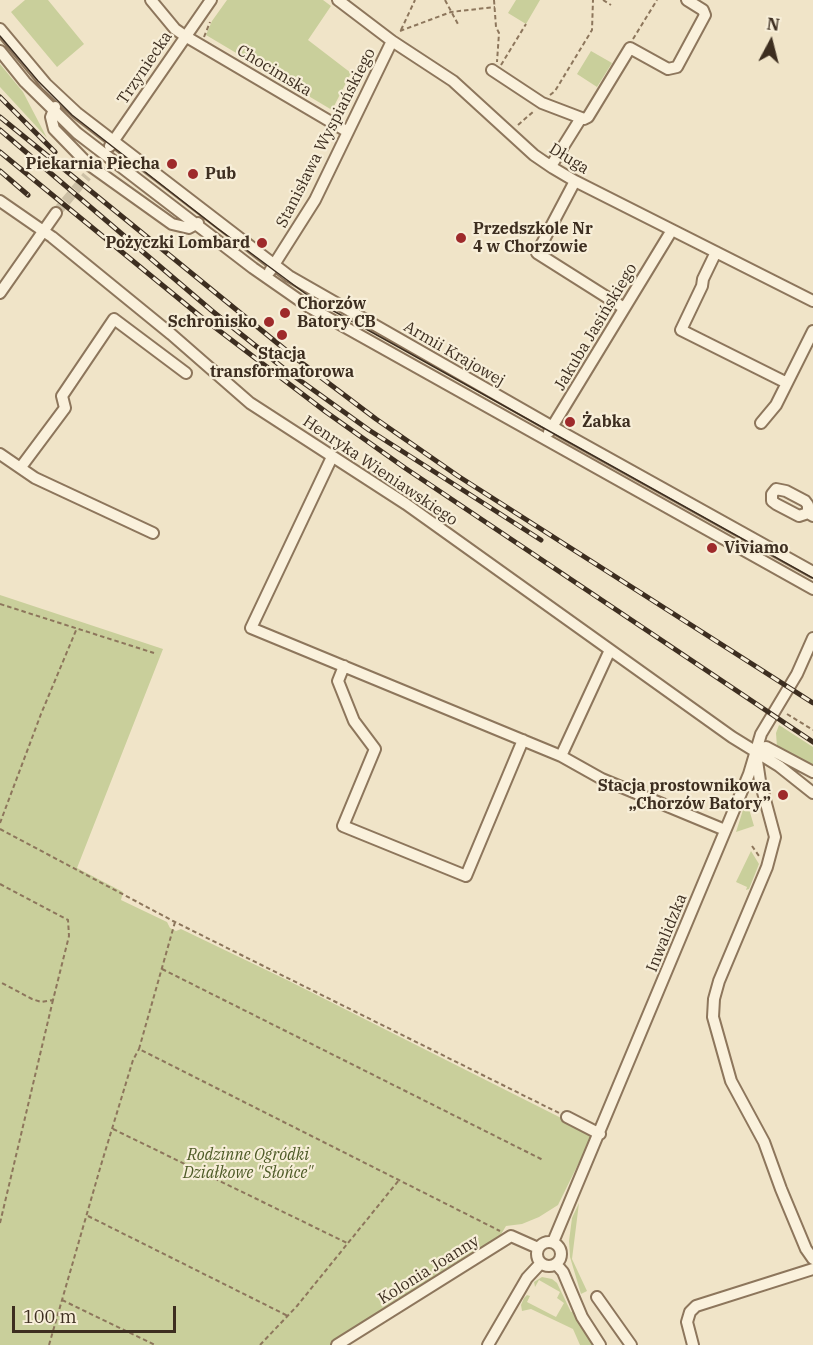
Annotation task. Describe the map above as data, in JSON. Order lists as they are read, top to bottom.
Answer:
{
  "streets": {
    "street": [
      "Trzyniecka",
      "Chocimska",
      "Stanisława Wyspiańskiego",
      "Długa",
      "Jakuba Jasińskiego",
      "Armii Krajowej",
      "Henryka Wieniawskiego",
      "Inwalidzka",
      "Kolonia Joanny"
    ]
  },
  "crossings": [
    ["Trzyniecka", "Chocimska"],
    ["Trzyniecka", "Armii Krajowej"],
    ["Chocimska", "Stanisława Wyspiańskiego"],
    ["Stanisława Wyspiańskiego", "Długa"],
    ["Stanisława Wyspiańskiego", "Armii Krajowej"],
    ["Długa", "Jakuba Jasińskiego"],
    ["Jakuba Jasińskiego", "Armii Krajowej"],
    ["Henryka Wieniawskiego", "Inwalidzka"]
  ],
  "parks": ["Rodzinne Ogródki Działkowe \"Słońce\""],
  "places": [
    "Piekarnia Piecha",
    "Pub",
    "Przedszkole Nr 4 w Chorzowie",
    "Pożyczki Lombard",
    "Chorzów Batory CB",
    "Schronisko",
    "Stacja transformatorowa",
    "Żabka",
    "Viviamo",
    "Stacja prostownikowa „Chorzów Batory”"
  ],
  "scale_bar": "100 m",
  "north": "top"
}
